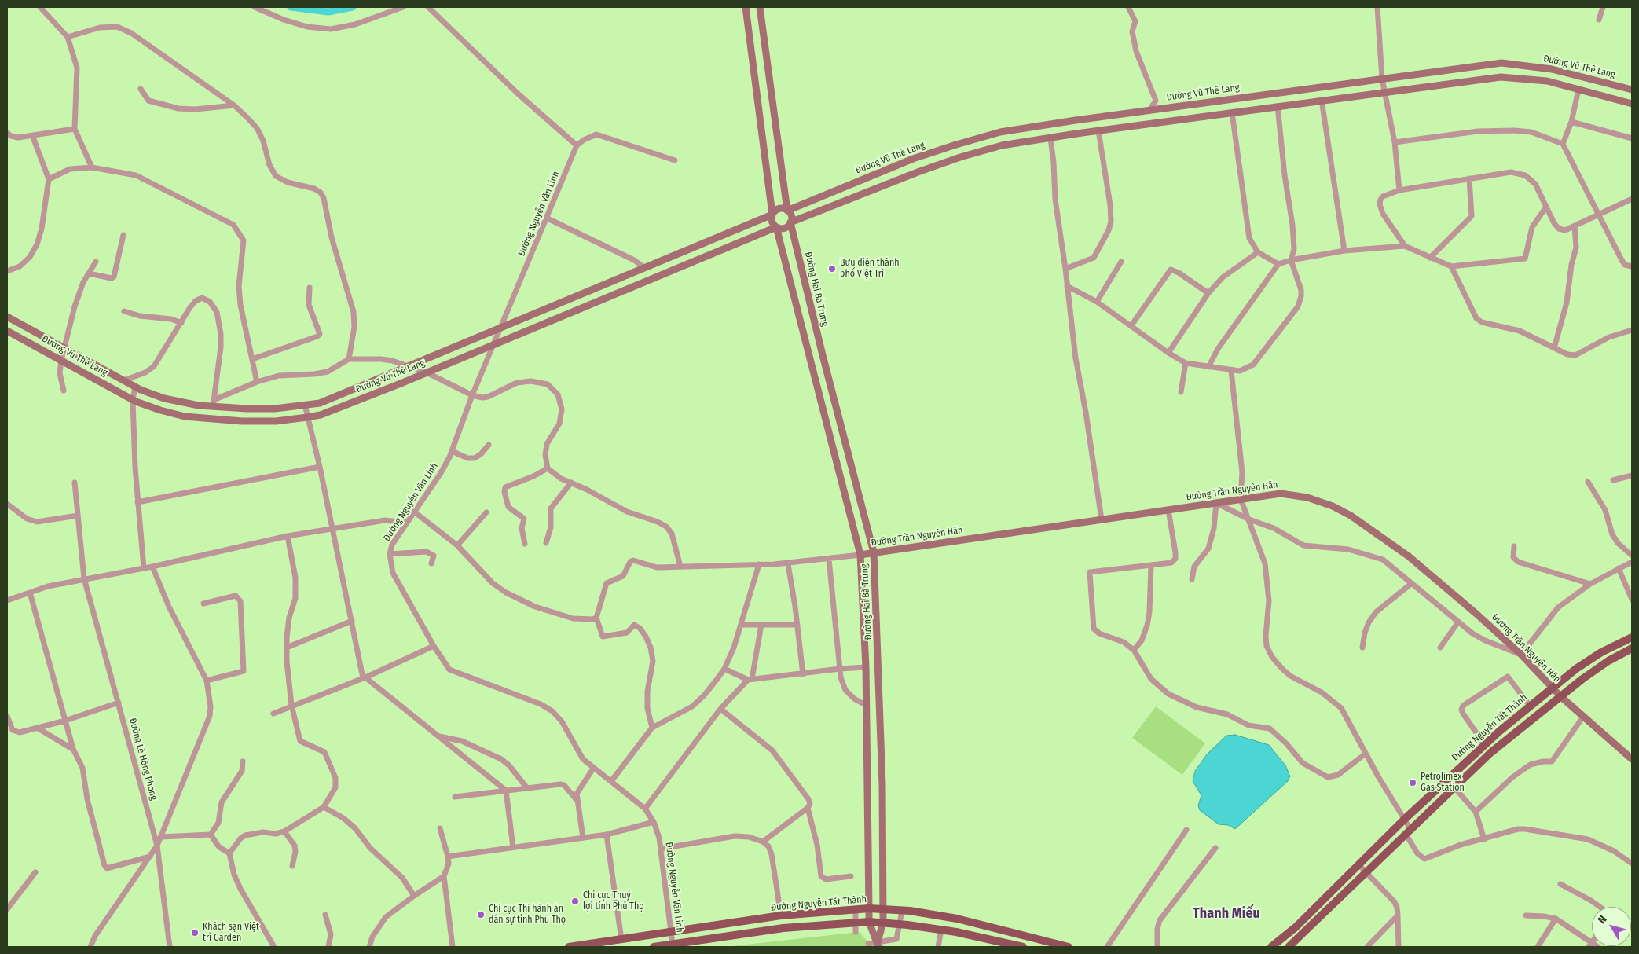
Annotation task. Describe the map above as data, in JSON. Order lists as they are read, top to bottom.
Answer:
{
  "streets": {
    "main road": ["Đường Nguyễn Tất Thành"],
    "street": [
      "Đường Vũ Thê Lang",
      "Đường Nguyễn Văn Linh",
      "Đường Hai Bà Trưng",
      "Đường Trần Nguyên Hãn",
      "Đường Lê Hồng Phong"
    ]
  },
  "crossings": [
    ["Đường Vũ Thê Lang", "Đường Nguyễn Văn Linh"],
    ["Đường Vũ Thê Lang", "Đường Hai Bà Trưng"],
    ["Đường Nguyễn Văn Linh", "Đường Nguyễn Tất Thành"],
    ["Đường Hai Bà Trưng", "Đường Trần Nguyên Hãn"],
    ["Đường Hai Bà Trưng", "Đường Nguyễn Tất Thành"],
    ["Đường Trần Nguyên Hãn", "Đường Nguyễn Tất Thành"]
  ],
  "districts": ["Thanh Miếu"],
  "places": [
    "Bưu điện thành phố Việt Trì",
    "Petrolimex Gas Station",
    "Chi cục Thuỷ lợi tỉnh Phú Thọ",
    "Chi cục Thi hành án dân sự tỉnh Phú Thọ",
    "Khách sạn Việt trì Garden"
  ],
  "north": "top left"
}
